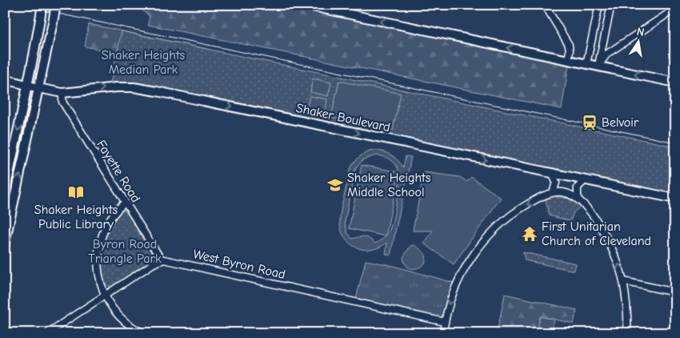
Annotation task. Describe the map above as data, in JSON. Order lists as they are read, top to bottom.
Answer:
{
  "streets": {
    "main road": ["Shaker Boulevard"],
    "street": ["Fayette Road", "West Byron Road"]
  },
  "crossings": [
    ["Shaker Boulevard", "Fayette Road"],
    ["Fayette Road", "West Byron Road"]
  ],
  "one_way": ["Shaker Boulevard"],
  "parks": ["Shaker Heights Median Park", "Byron Road Triangle Park"],
  "places": {
    "station": ["Belvoir"],
    "school or university": ["Shaker Heights Middle School"],
    "library": ["Shaker Heights Public Library"],
    "temple": ["First Unitarian Church of Cleveland"]
  },
  "north": "top"
}
